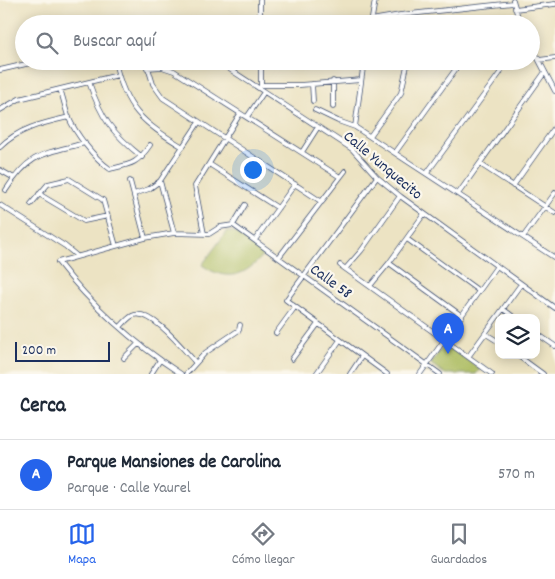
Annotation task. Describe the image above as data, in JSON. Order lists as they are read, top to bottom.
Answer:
{
  "streets": {
    "street": ["Calle Yunquecito", "Calle 58"]
  },
  "scale_bar": "200 m",
  "page": {
    "search": "Buscar aquí",
    "pins": "A",
    "scale": "200 m",
    "heading": "Cerca",
    "list": [
      {
        "mark": "A",
        "name": "Parque Mansiones de Carolina",
        "note": "Parque · Calle Yaurel",
        "value": "570 m"
      }
    ],
    "nav": ["Mapa", "Cómo llegar", "Guardados"]
  }
}
